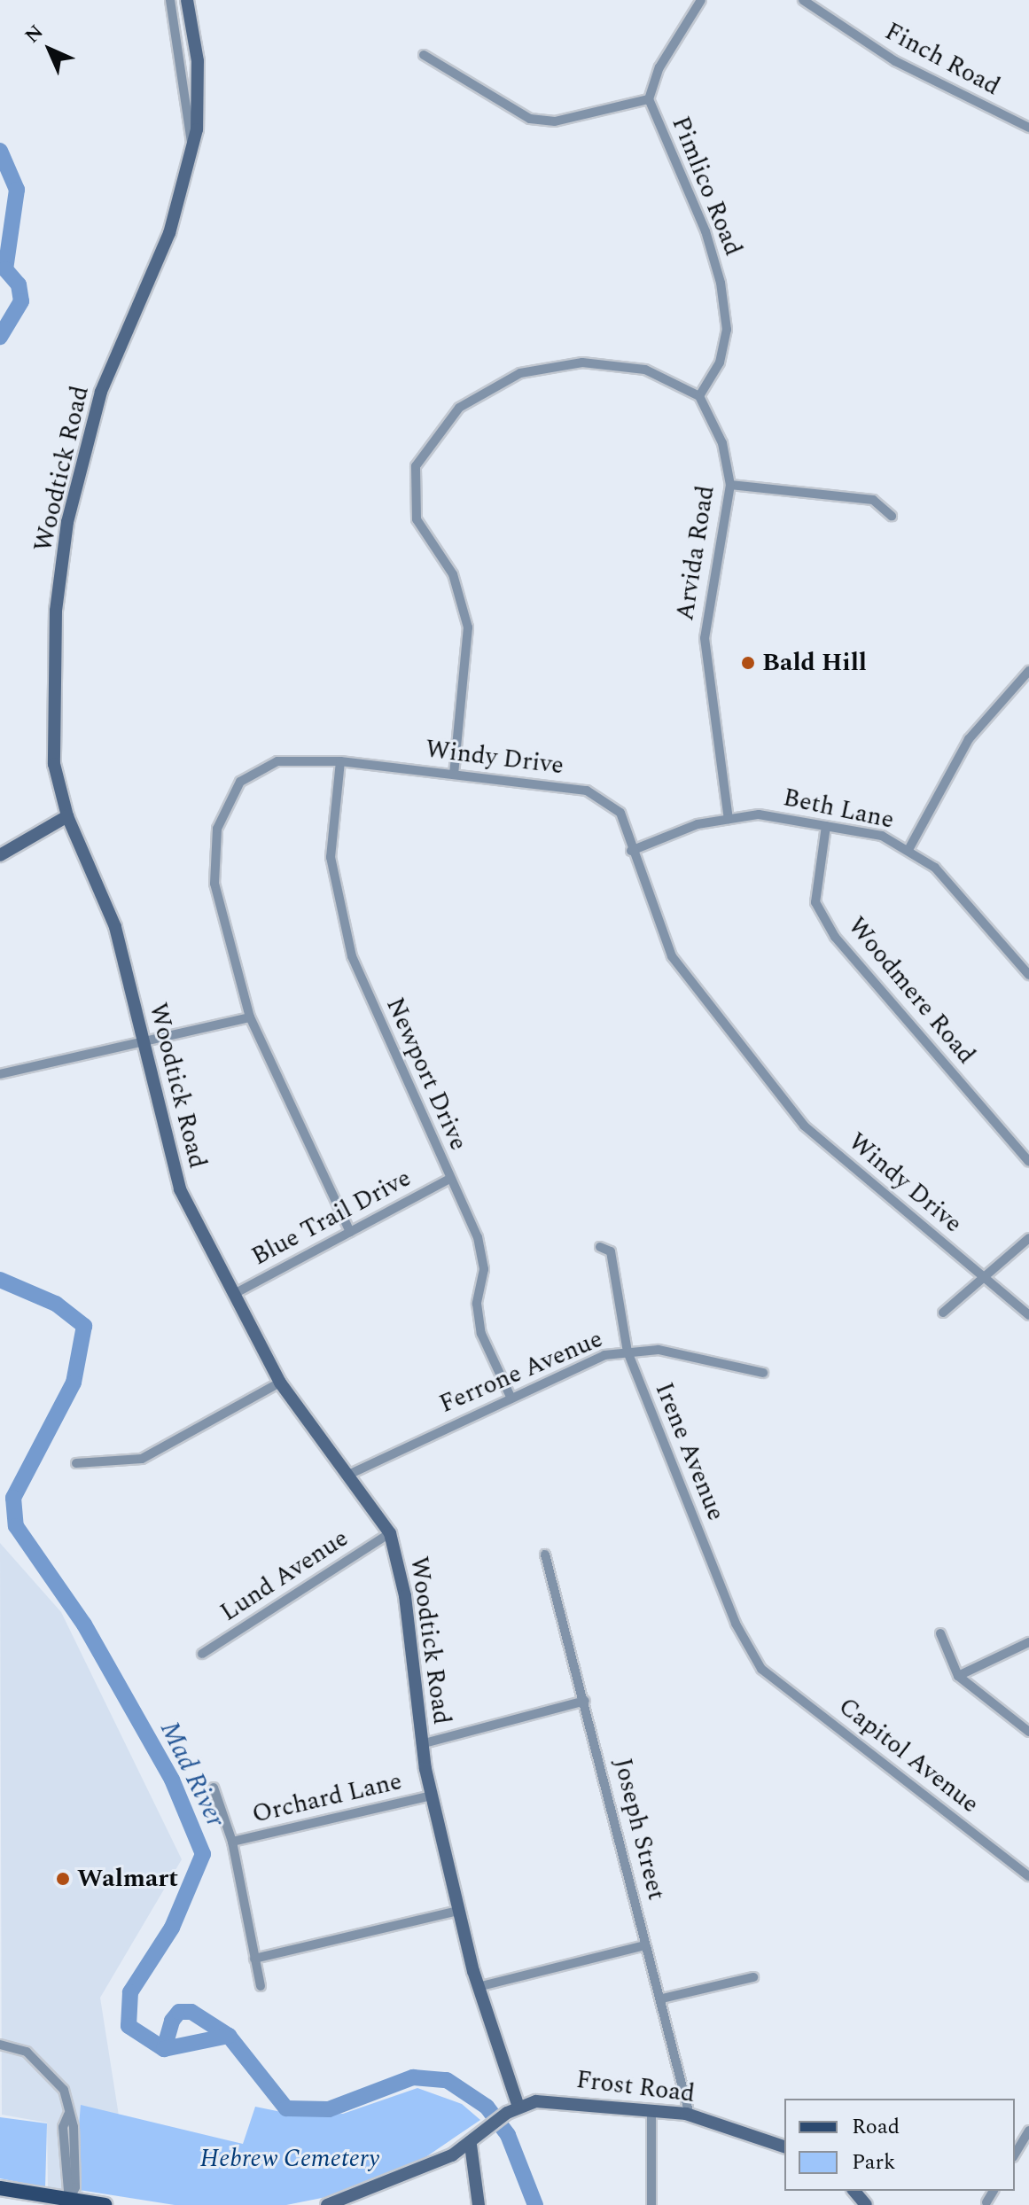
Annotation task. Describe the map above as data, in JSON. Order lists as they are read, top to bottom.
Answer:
{
  "streets": {
    "main road": ["Woodtick Road", "Frost Road"],
    "street": [
      "Finch Road",
      "Pimlico Road",
      "Arvida Road",
      "Windy Drive",
      "Beth Lane",
      "Woodmere Road",
      "Newport Drive",
      "Blue Trail Drive",
      "Ferrone Avenue",
      "Irene Avenue",
      "Lund Avenue",
      "Capitol Avenue",
      "Orchard Lane",
      "Joseph Street"
    ]
  },
  "crossings": [
    ["Pimlico Road", "Arvida Road"],
    ["Woodtick Road", "Blue Trail Drive"],
    ["Woodtick Road", "Ferrone Avenue"],
    ["Woodtick Road", "Lund Avenue"],
    ["Woodtick Road", "Orchard Lane"],
    ["Woodtick Road", "Frost Road"],
    ["Arvida Road", "Beth Lane"],
    ["Windy Drive", "Beth Lane"],
    ["Windy Drive", "Newport Drive"],
    ["Windy Drive", "Blue Trail Drive"],
    ["Beth Lane", "Woodmere Road"],
    ["Newport Drive", "Blue Trail Drive"],
    ["Newport Drive", "Ferrone Avenue"],
    ["Ferrone Avenue", "Irene Avenue"],
    ["Irene Avenue", "Capitol Avenue"],
    ["Joseph Street", "Frost Road"]
  ],
  "water": ["Mad River"],
  "parks": ["Hebrew Cemetery"],
  "places": ["Bald Hill", "Walmart"],
  "legend": ["Road", "Park"],
  "north": "top left"
}
